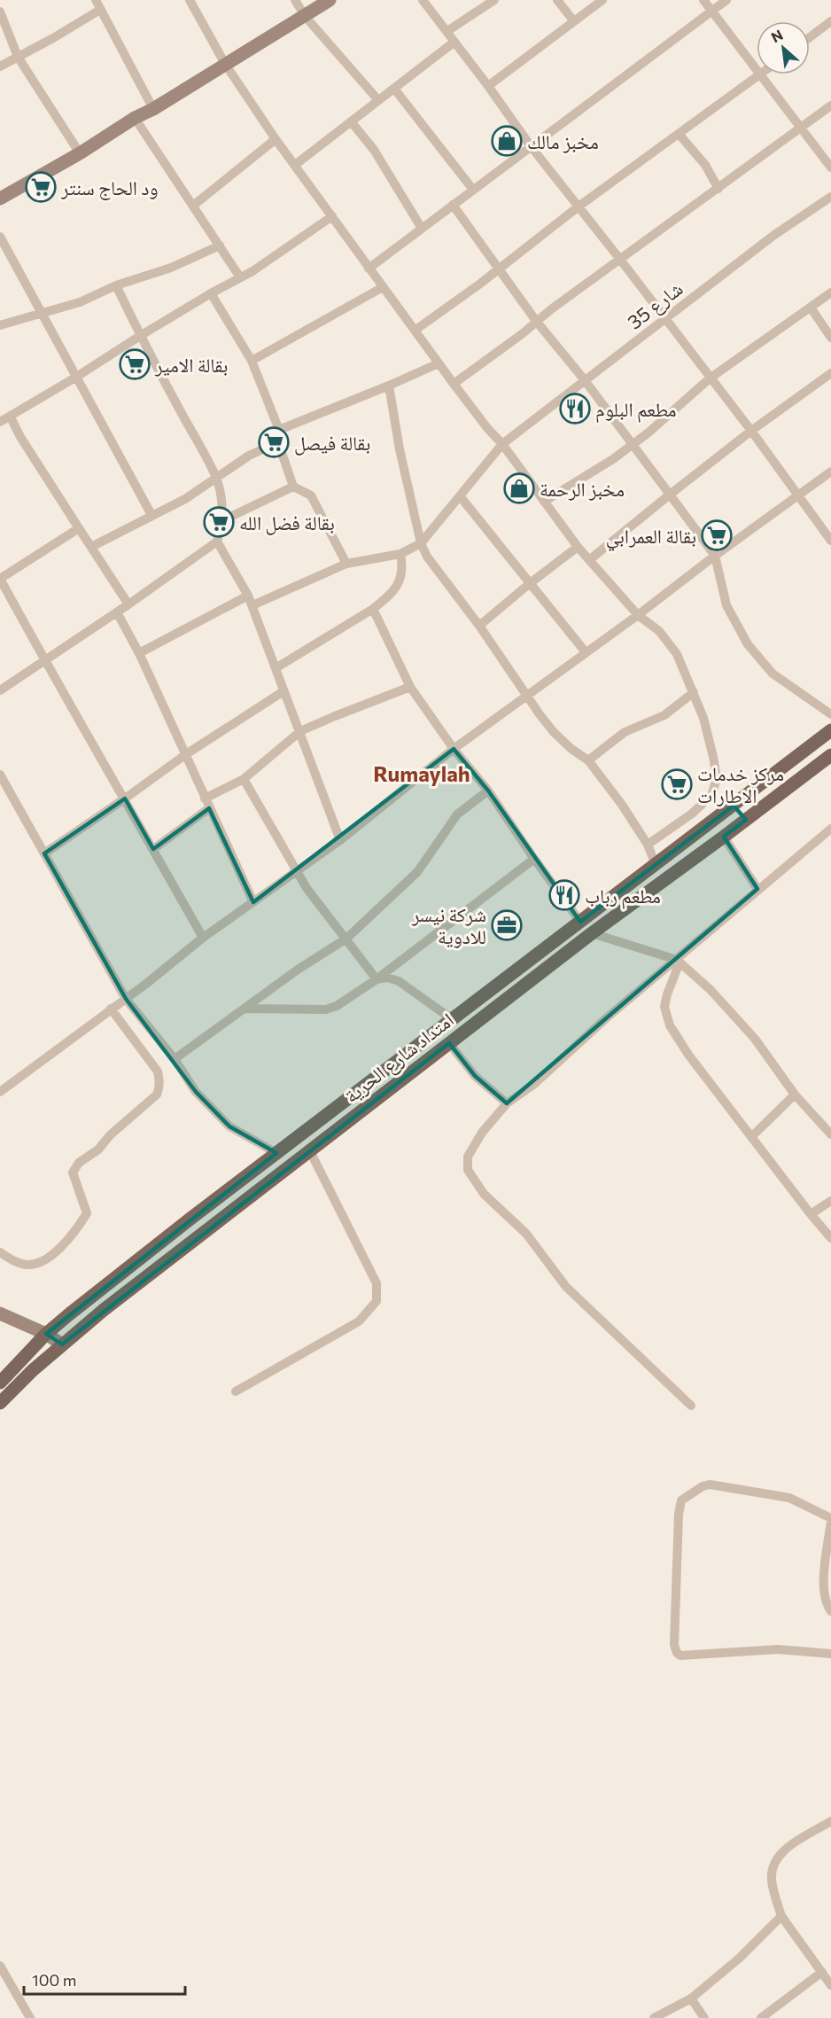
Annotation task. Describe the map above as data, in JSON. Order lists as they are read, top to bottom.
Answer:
{
  "streets": {
    "main road": ["امتداد شارع الحرية"],
    "street": ["شارع 35"]
  },
  "districts": ["Rumaylah"],
  "places": {
    "shop": ["مخبز مالك", "مخبز الرحمة"],
    "supermarket": [
      "ود الحاج سنتر",
      "بقالة الامير",
      "بقالة فيصل",
      "بقالة فضل الله",
      "بقالة العمرابي",
      "مركز خدمات الاطارات"
    ],
    "restaurant": ["مطعم البلوم", "مطعم رباب"],
    "office": ["شركة نيسر للادوية"]
  },
  "scale_bar": "100 m",
  "north": "top left"
}
